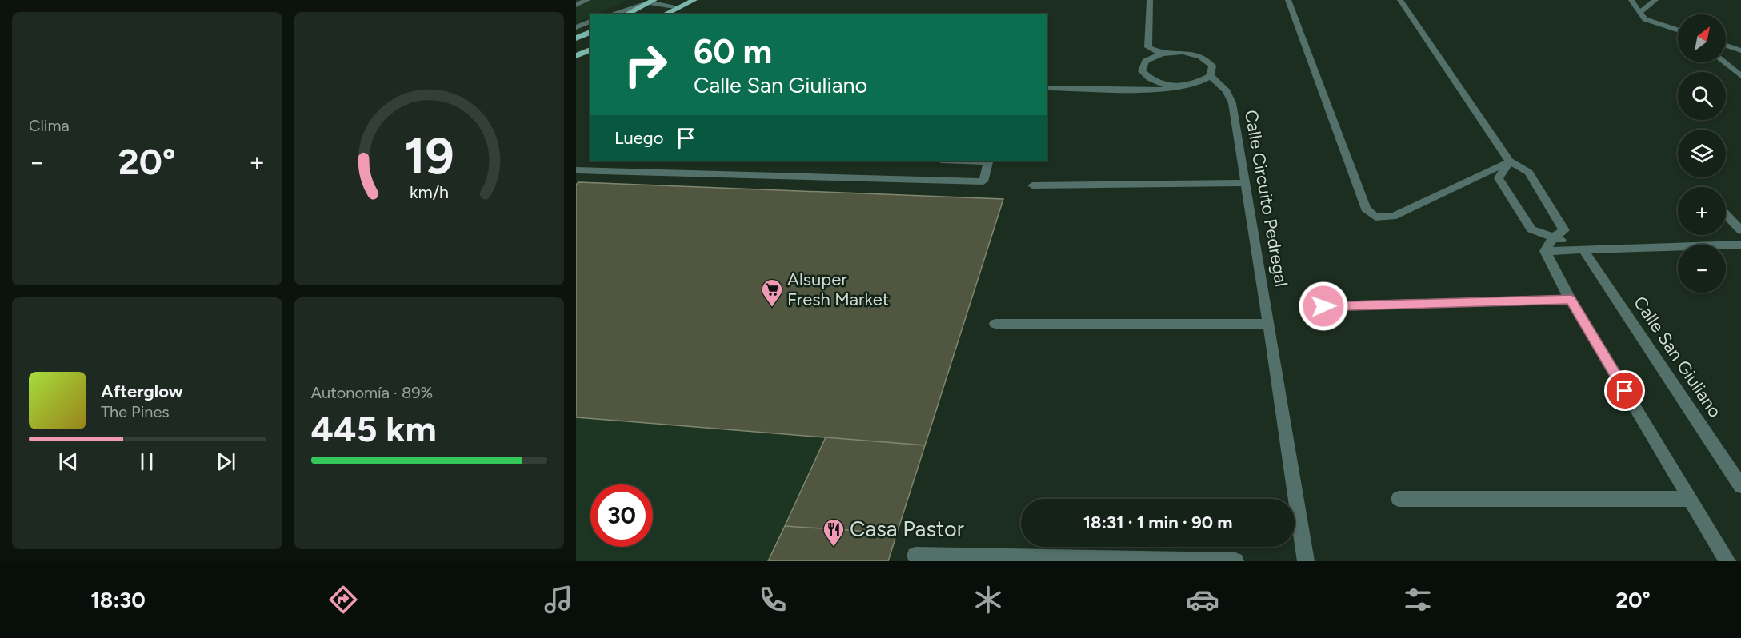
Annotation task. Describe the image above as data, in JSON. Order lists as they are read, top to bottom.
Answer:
{
  "streets": {
    "street": ["Calle Circuito Pedregal", "Calle San Giuliano"]
  },
  "places": {
    "supermarket": ["Alsuper Fresh Market"],
    "restaurant": ["Casa Pastor"]
  },
  "north": "top right",
  "page": {
    "tile": [
      "Clima",
      ["Autonomía · 89%", "445 km"]
    ],
    "map_buttons": ["+", "−"],
    "turn": ["60 m", "Calle San Giuliano"],
    "then": "Luego",
    "heat": ["−", "20°", "+"],
    "song": ["Afterglow", "The Pines"],
    "limit": "30",
    "trip": "18:31 · 1 min · 90 m",
    "tabs": ["18:30", "20°"],
    "gauge": ["19", "km/h"]
  }
}
